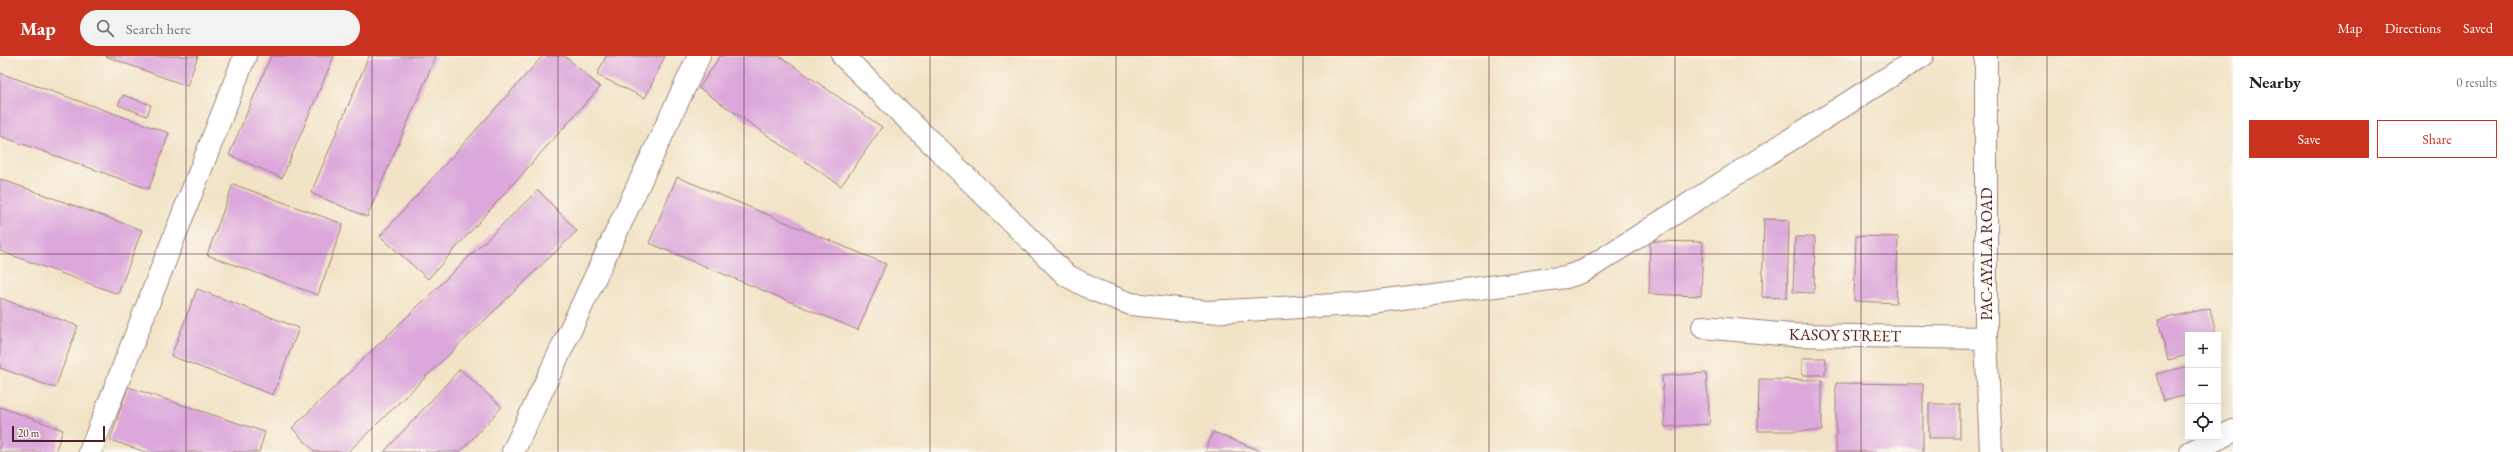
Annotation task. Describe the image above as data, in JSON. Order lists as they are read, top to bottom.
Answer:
{
  "streets": {
    "street": ["PAC-AYALA ROAD", "KASOY STREET"]
  },
  "crossings": [
    ["PAC-AYALA ROAD", "KASOY STREET"]
  ],
  "scale_bar": "20 m",
  "page": {
    "header": "Map",
    "search": "Search here",
    "nav": ["Map", "Directions", "Saved"],
    "heading": ["Nearby", "0 results"],
    "buttons": ["Save", "Share"],
    "map_buttons": ["+", "−"],
    "scale": "20 m"
  }
}
